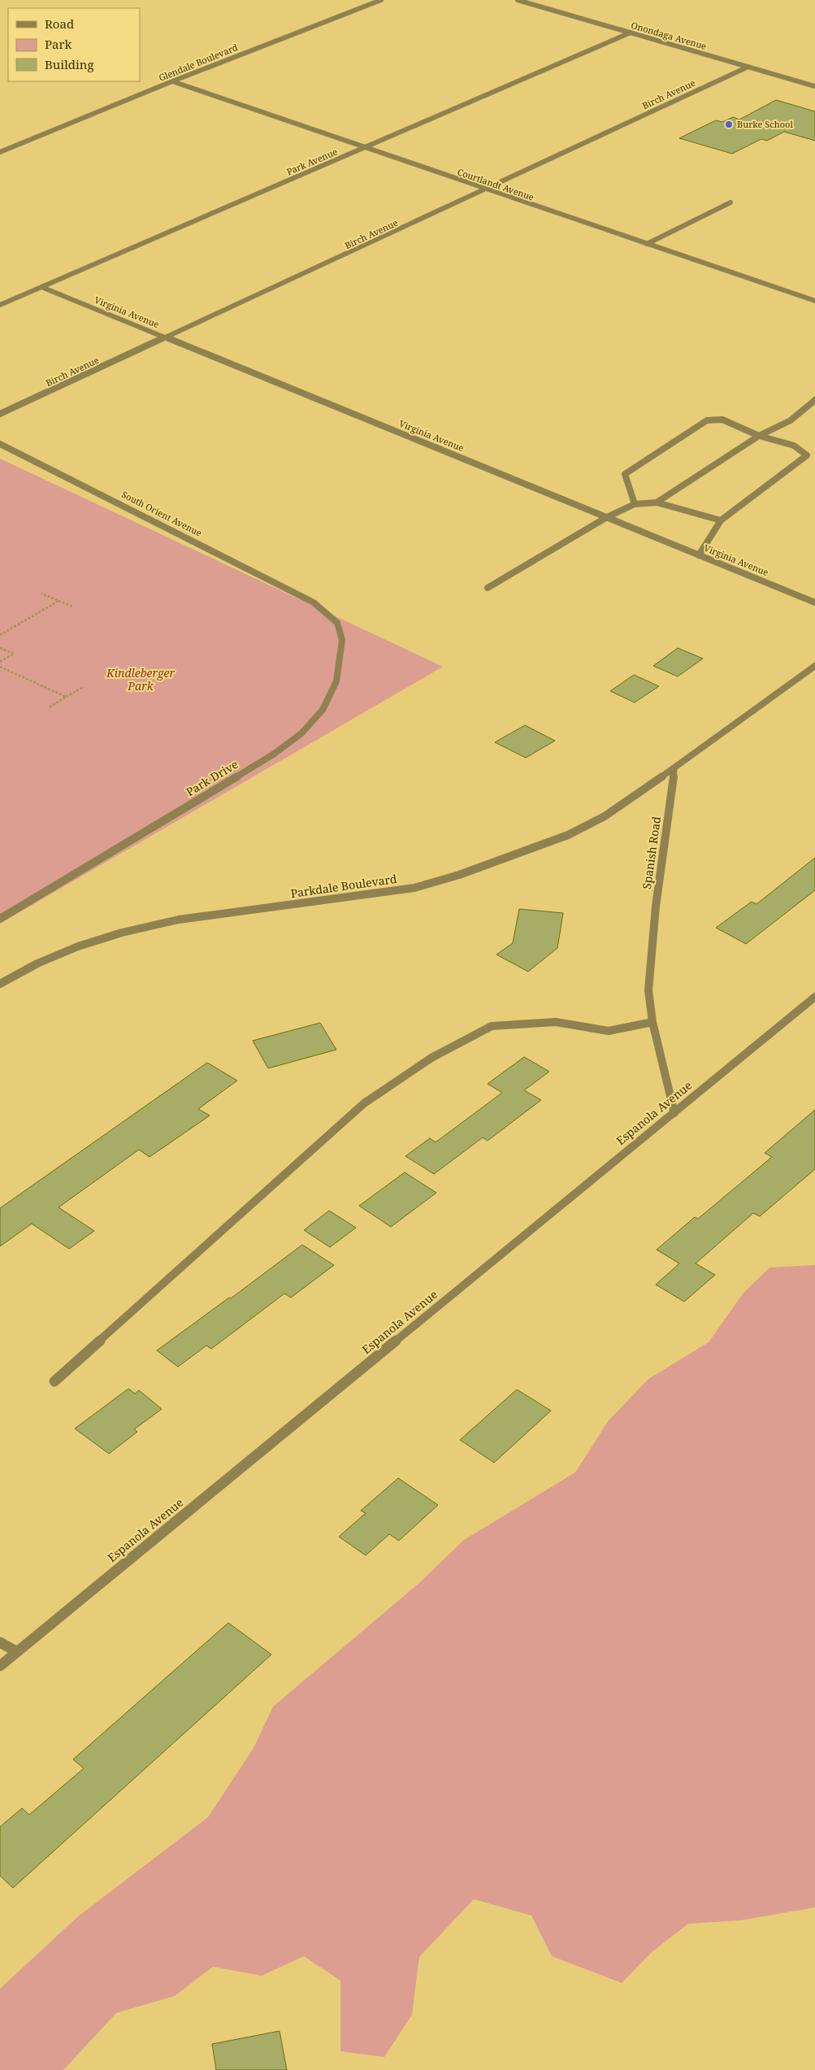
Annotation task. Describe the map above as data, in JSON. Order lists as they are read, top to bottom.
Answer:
{
  "streets": {
    "street": [
      "Onondaga Avenue",
      "Glendale Boulevard",
      "Birch Avenue",
      "Park Avenue",
      "Courtlandt Avenue",
      "Virginia Avenue",
      "South Orient Avenue",
      "Park Drive",
      "Spanish Road",
      "Parkdale Boulevard",
      "Espanola Avenue"
    ]
  },
  "crossings": [
    ["Onondaga Avenue", "Birch Avenue"],
    ["Onondaga Avenue", "Park Avenue"],
    ["Glendale Boulevard", "Courtlandt Avenue"],
    ["Birch Avenue", "Courtlandt Avenue"],
    ["Birch Avenue", "Virginia Avenue"],
    ["Park Avenue", "Courtlandt Avenue"],
    ["Park Avenue", "Virginia Avenue"],
    ["South Orient Avenue", "Park Drive"],
    ["Spanish Road", "Parkdale Boulevard"],
    ["Spanish Road", "Espanola Avenue"]
  ],
  "parks": ["Kindleberger Park"],
  "places": ["Burke School"],
  "legend": ["Road", "Park", "Building"]
}
